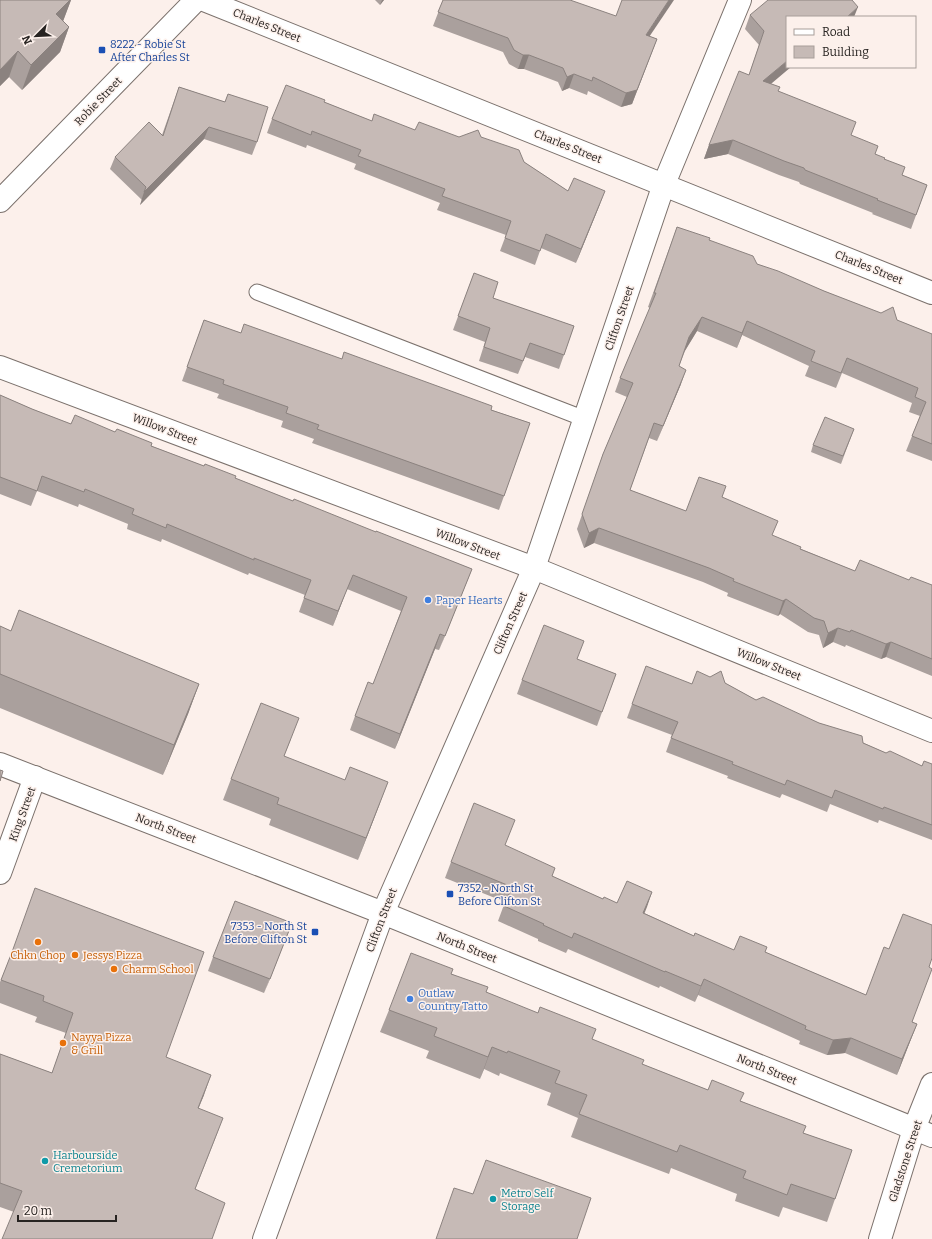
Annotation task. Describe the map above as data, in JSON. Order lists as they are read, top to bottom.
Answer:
{
  "streets": {
    "street": [
      "Charles Street",
      "Robie Street",
      "Clifton Street",
      "Willow Street",
      "King Street",
      "North Street",
      "Gladstone Street"
    ]
  },
  "crossings": [
    ["Charles Street", "Clifton Street"],
    ["Clifton Street", "Willow Street"],
    ["Clifton Street", "North Street"],
    ["King Street", "North Street"],
    ["North Street", "Gladstone Street"]
  ],
  "places": {
    "transit": ["8222 - Robie St After Charles St", "7352 - North St Before Clifton St", "7353 - North St Before Clifton St"],
    "other": [
      "Paper Hearts",
      "Chkn Chop",
      "Jessys Pizza",
      "Charm School",
      "Outlaw Country Tatto",
      "Nayya Pizza & Grill",
      "Harbourside Cremetorium",
      "Metro Self Storage"
    ]
  },
  "legend": ["Road", "Building"],
  "scale_bar": "20 m",
  "north": "bottom left"
}
